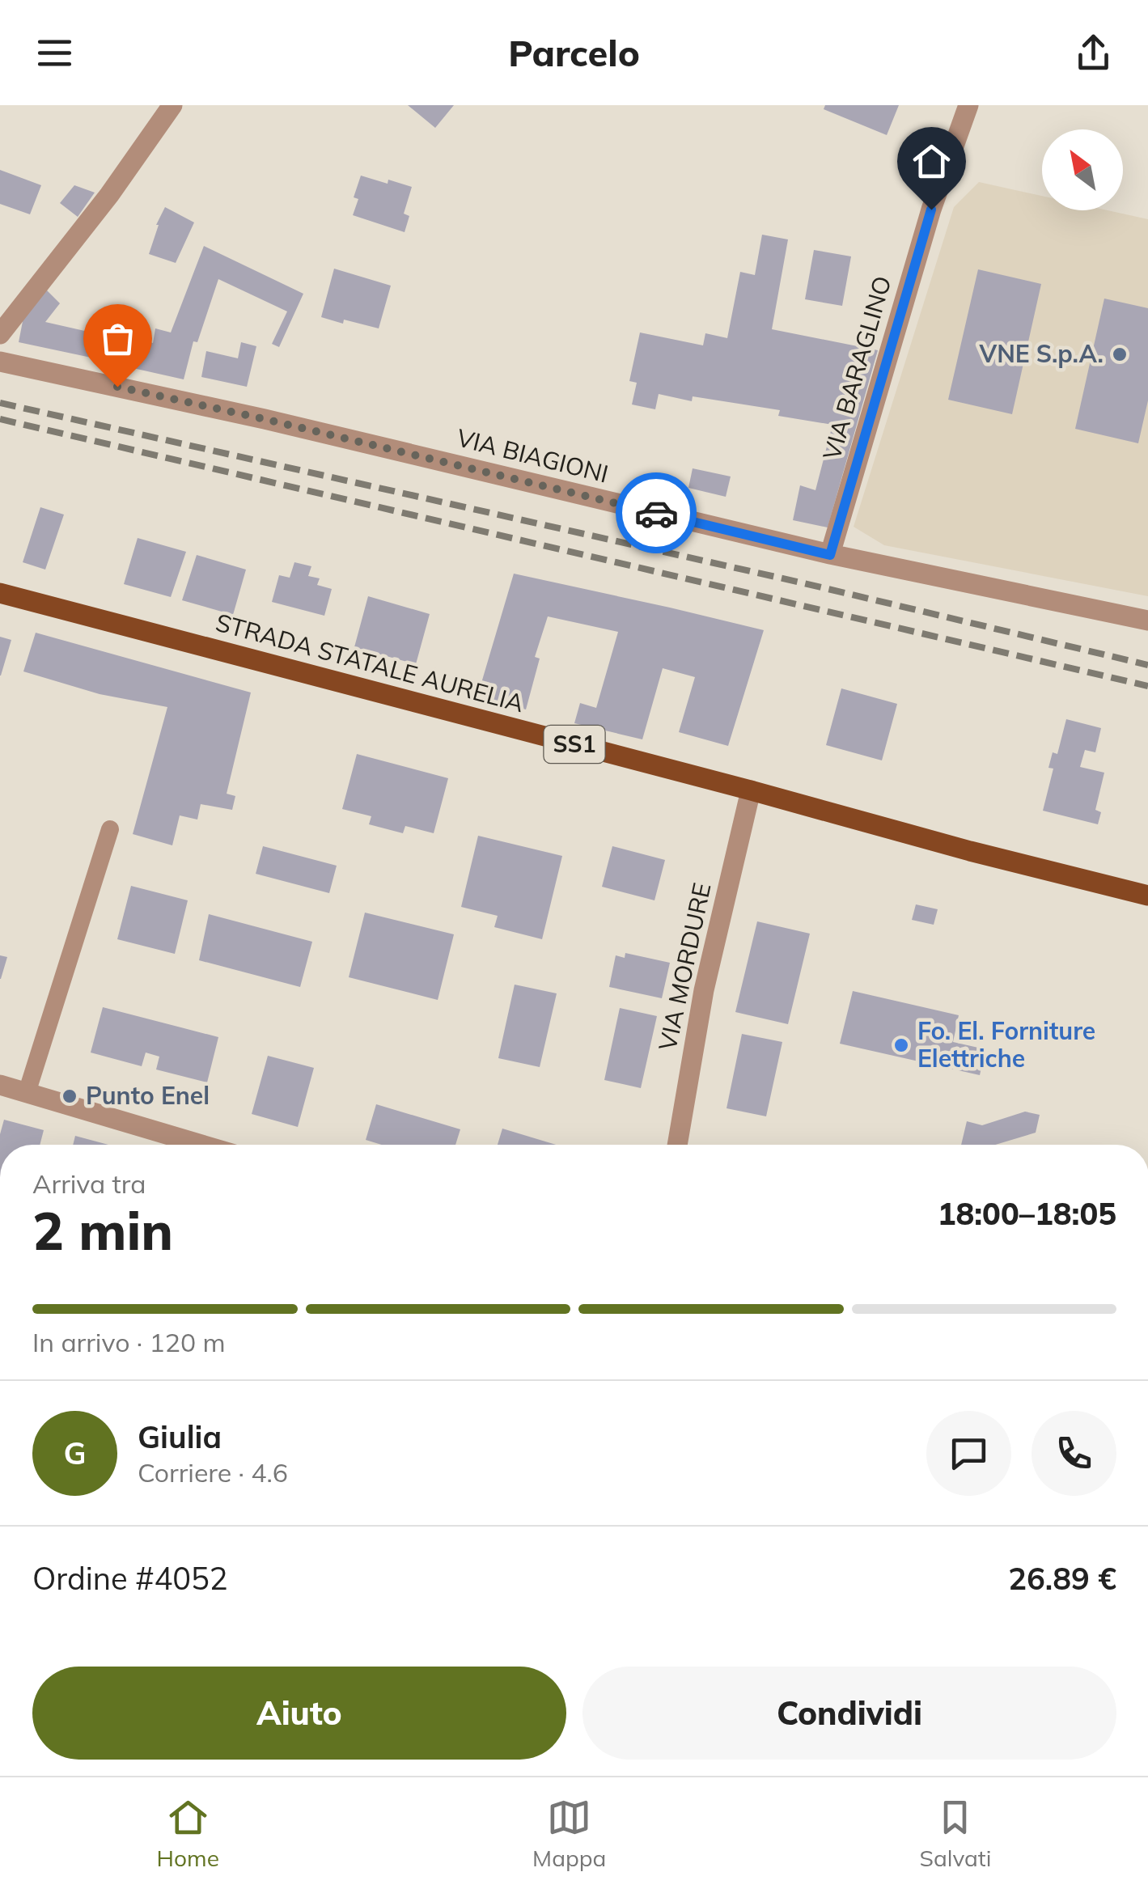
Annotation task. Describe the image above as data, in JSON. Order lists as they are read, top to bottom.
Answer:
{
  "streets": {
    "main road": ["STRADA STATALE AURELIA", "SS1"],
    "street": ["VIA BARAGLINO", "VIA BIAGIONI", "VIA MORDURE"]
  },
  "crossings": [
    ["VIA BARAGLINO", "VIA BIAGIONI"],
    ["STRADA STATALE AURELIA", "VIA MORDURE"]
  ],
  "places": ["VNE S.p.A.", "Fo. El. Forniture Elettriche", "Punto Enel"],
  "north": "top left",
  "page": {
    "header": "Parcelo",
    "heading": ["2 min", "Arriva tra", "18:00–18:05"],
    "panel": [
      "Giulia",
      "Corriere · 4.6",
      "Ordine #4052",
      "26.89 €"
    ],
    "bar": "In arrivo · 120 m",
    "round": "G",
    "buttons": ["Aiuto", "Condividi"],
    "tabs": ["Home", "Mappa", "Salvati"]
  }
}
